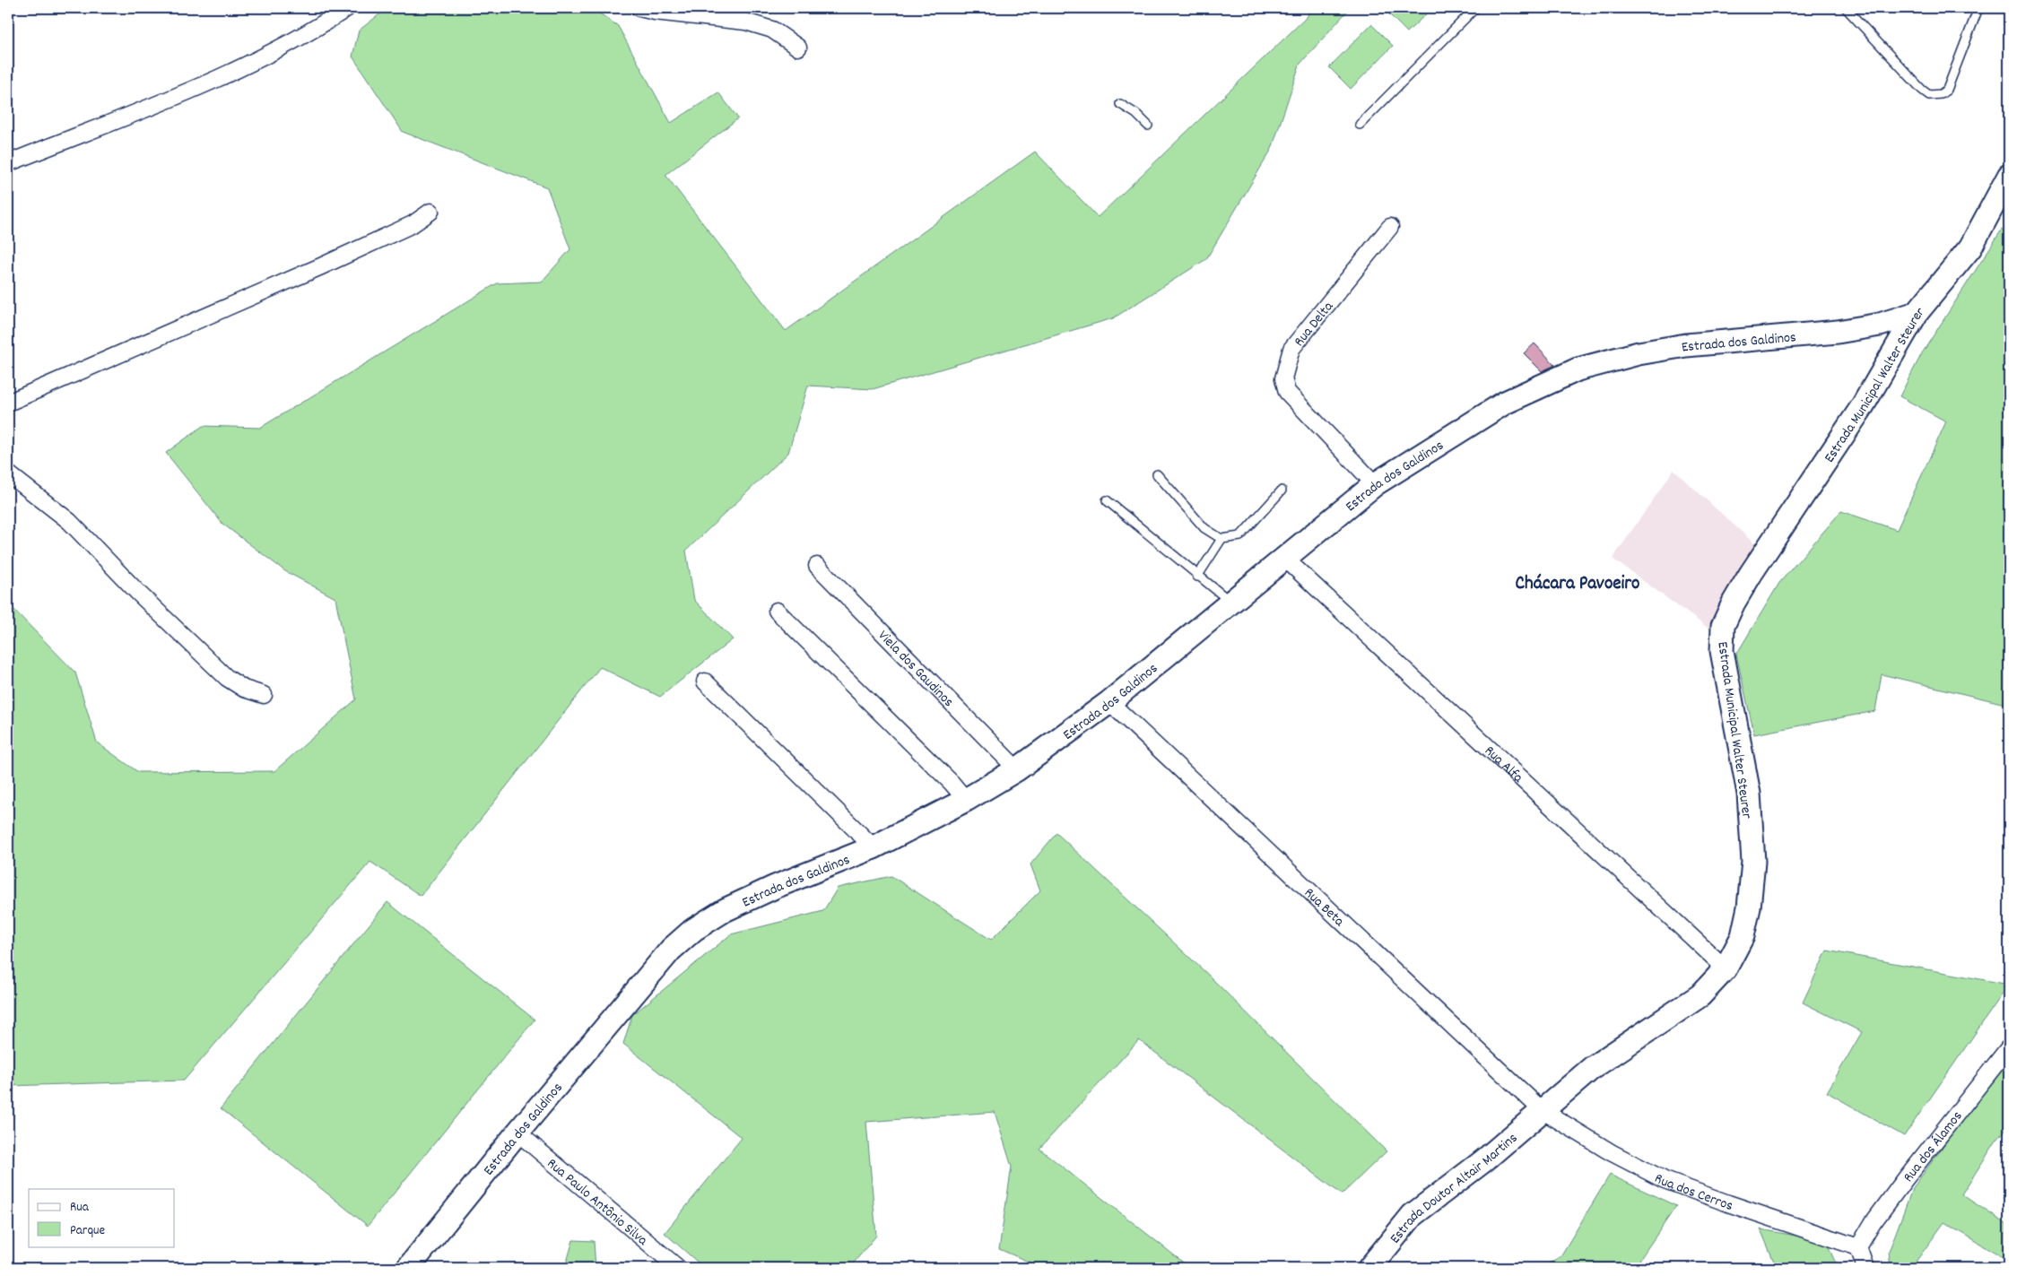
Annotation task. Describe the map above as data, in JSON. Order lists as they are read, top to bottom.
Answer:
{
  "streets": {
    "street": [
      "Rua Delta",
      "Estrada dos Galdinos",
      "Estrada Municipal Walter Steurer",
      "Viela dos Gaudinos",
      "Rua Alfa",
      "Rua Beta",
      "Rua dos Álamos",
      "Estrada Doutor Altair Martins",
      "Rua dos Cerros",
      "Rua Paulo Antônio Silva"
    ]
  },
  "crossings": [
    ["Rua Delta", "Estrada dos Galdinos"],
    ["Estrada dos Galdinos", "Estrada Municipal Walter Steurer"],
    ["Estrada dos Galdinos", "Viela dos Gaudinos"],
    ["Estrada dos Galdinos", "Rua Alfa"],
    ["Estrada dos Galdinos", "Rua Beta"],
    ["Estrada dos Galdinos", "Rua Paulo Antônio Silva"],
    ["Estrada Municipal Walter Steurer", "Rua Alfa"],
    ["Estrada Municipal Walter Steurer", "Rua Beta"],
    ["Estrada Municipal Walter Steurer", "Estrada Doutor Altair Martins"],
    ["Estrada Municipal Walter Steurer", "Rua dos Cerros"],
    ["Rua Beta", "Estrada Doutor Altair Martins"],
    ["Rua Beta", "Rua dos Cerros"],
    ["Rua dos Álamos", "Rua dos Cerros"],
    ["Estrada Doutor Altair Martins", "Rua dos Cerros"]
  ],
  "districts": ["Chácara Pavoeiro"],
  "legend": ["Rua", "Parque"]
}
